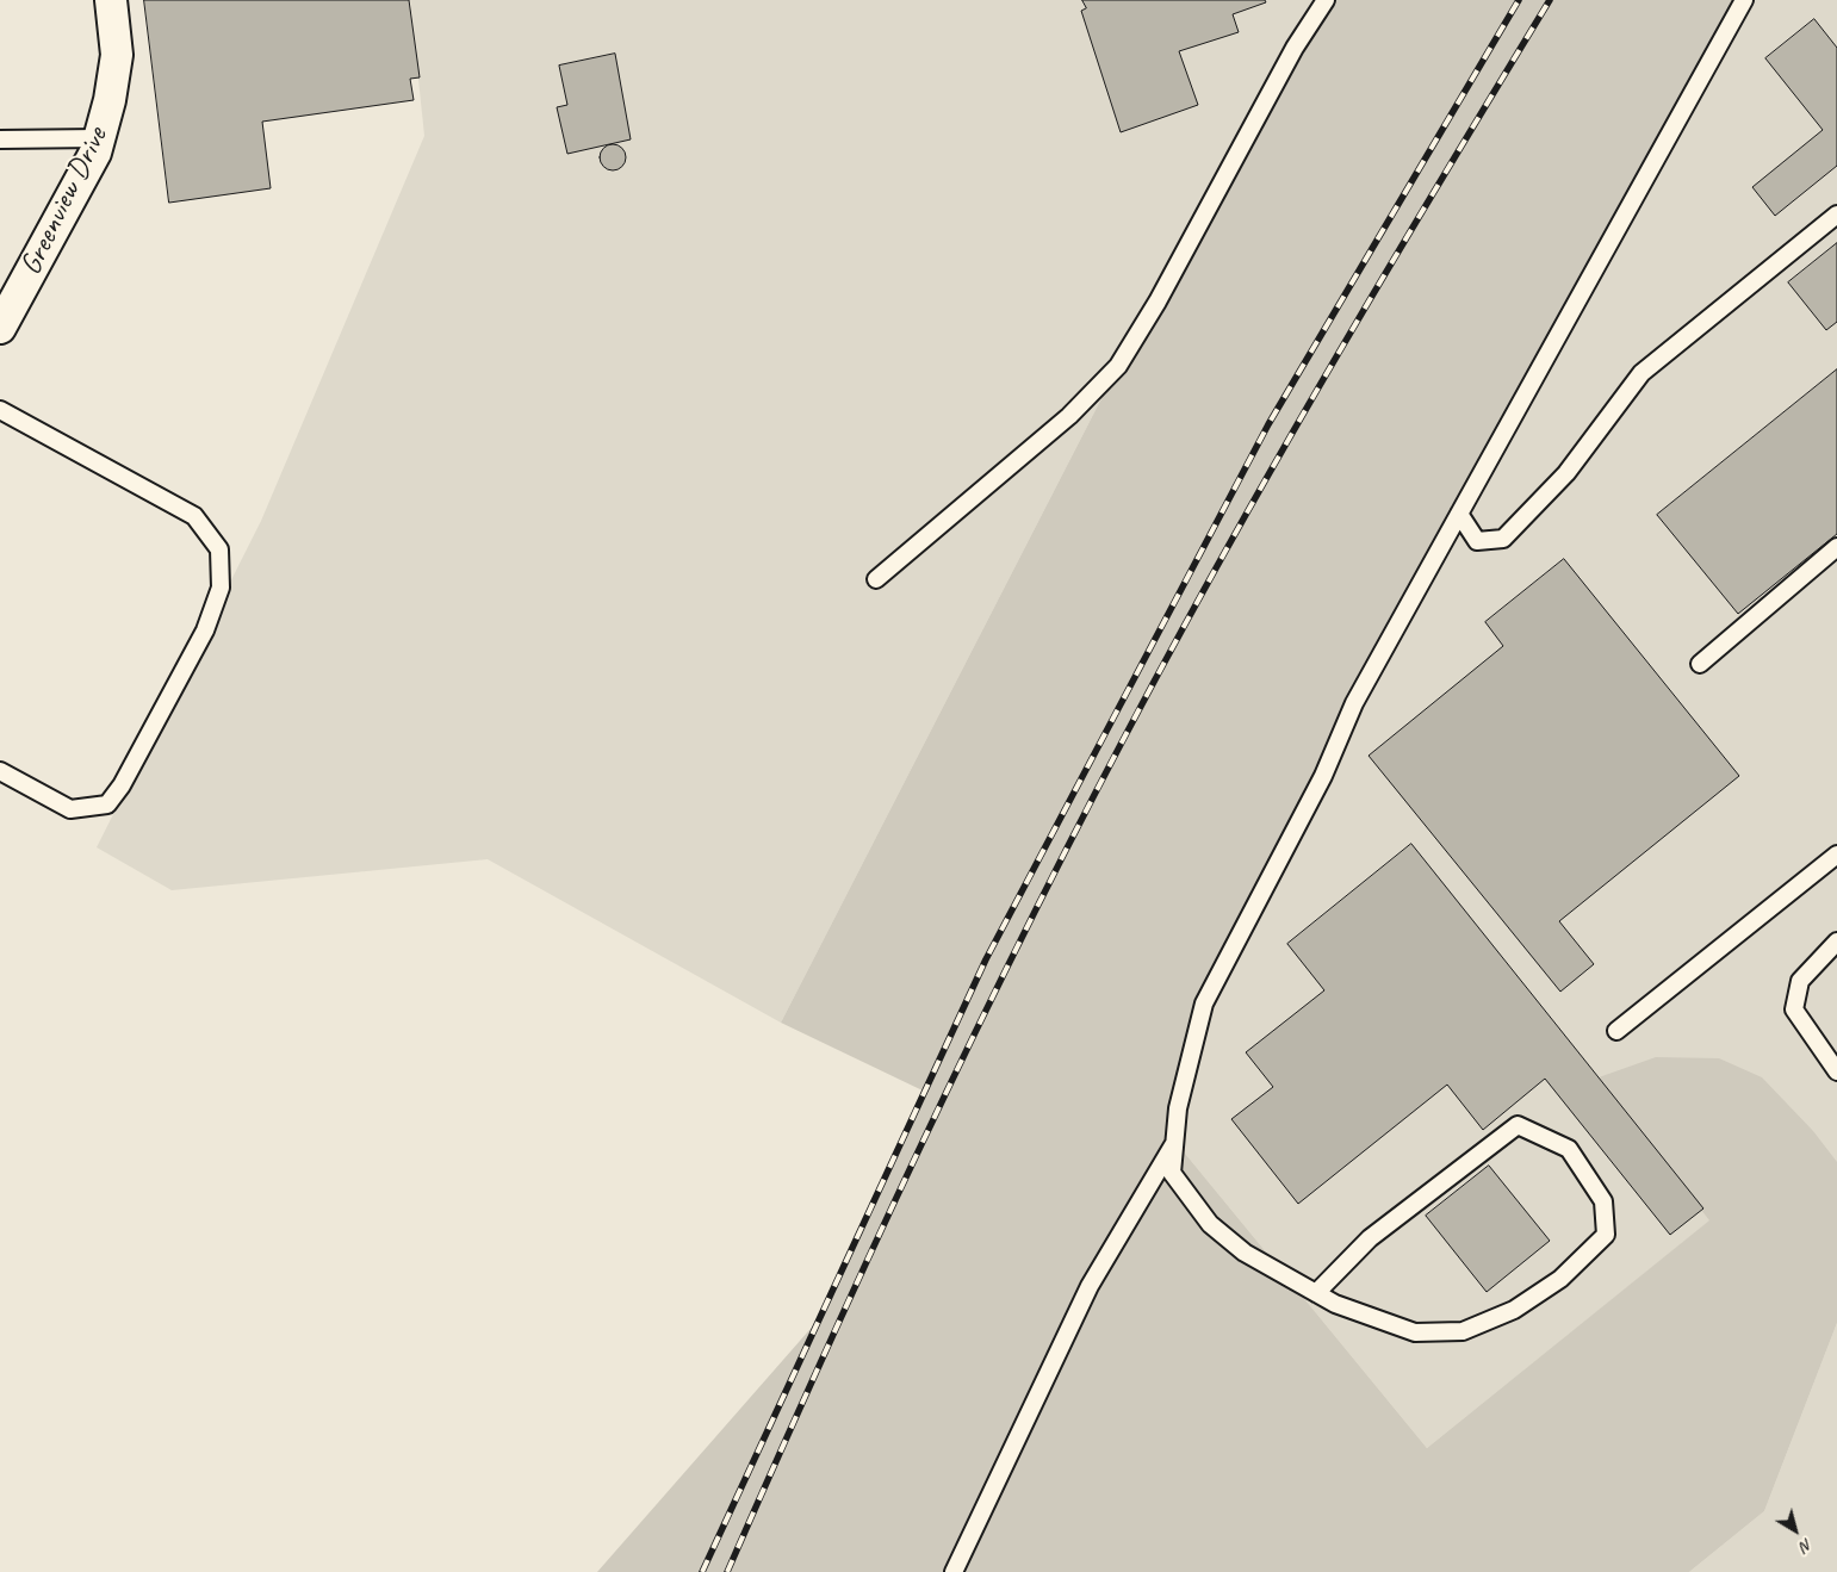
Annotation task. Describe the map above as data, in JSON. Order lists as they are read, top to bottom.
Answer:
{
  "streets": {
    "street": ["Greenview Drive"]
  },
  "north": "bottom right"
}
